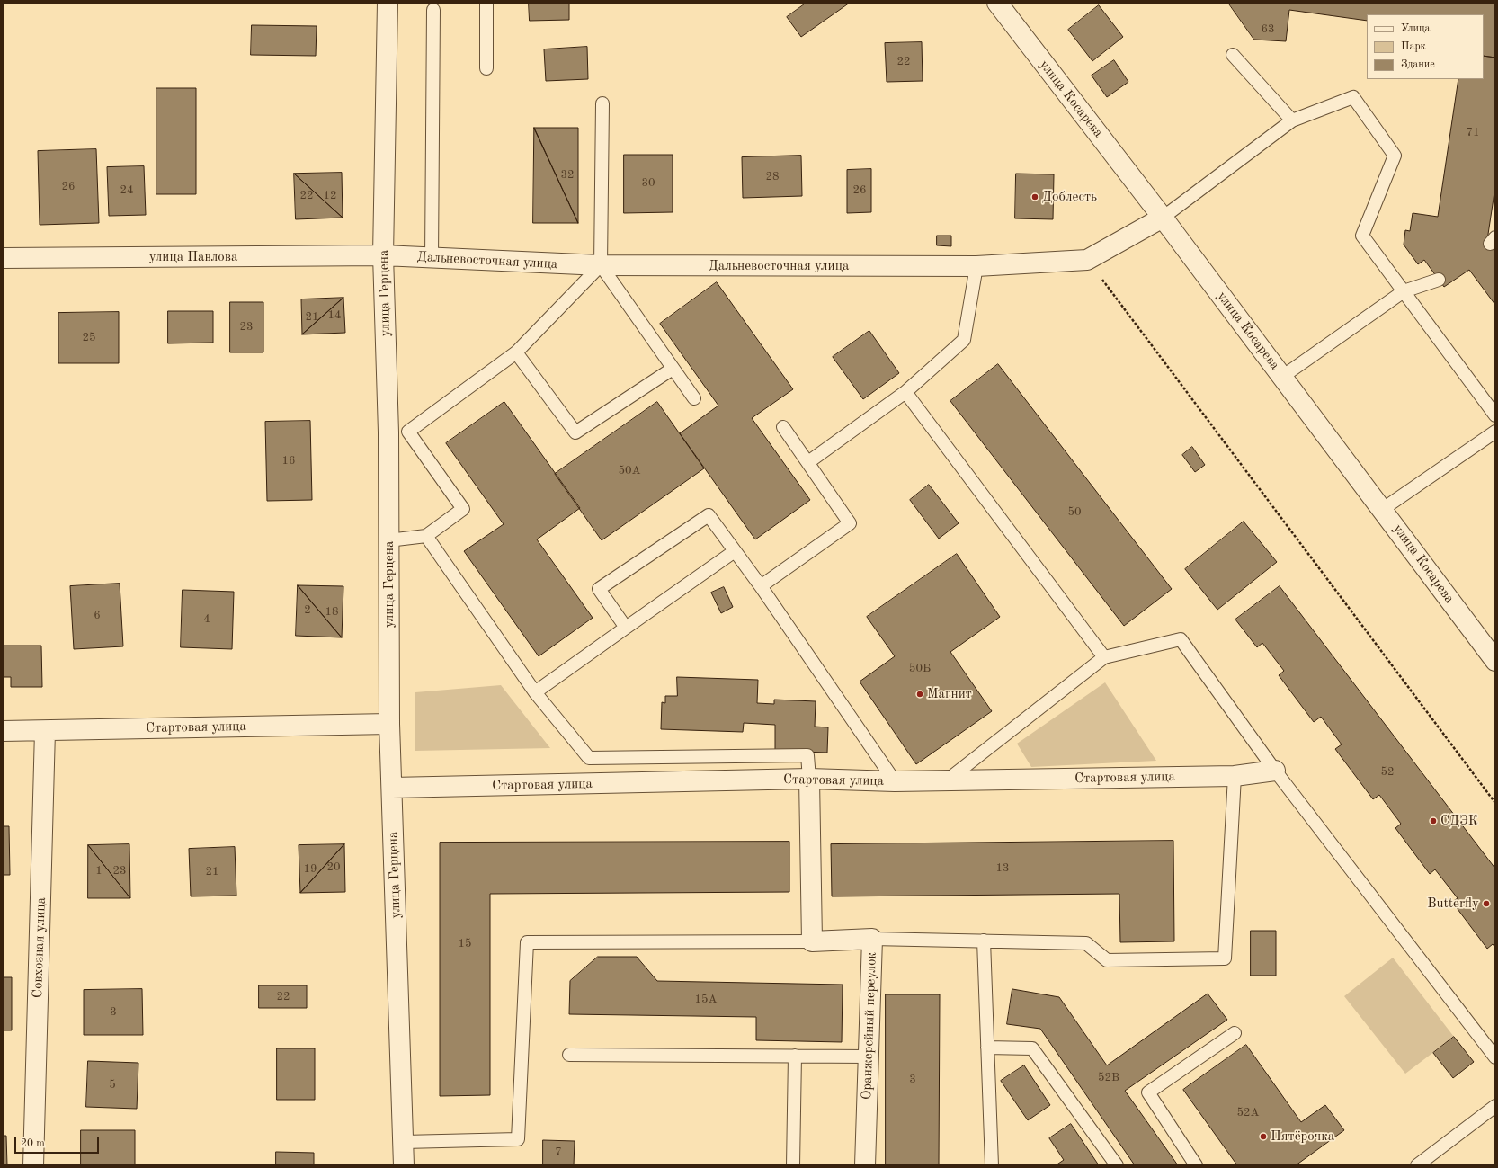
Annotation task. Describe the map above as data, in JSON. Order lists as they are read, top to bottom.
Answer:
{
  "streets": {
    "street": [
      "улица Косарева",
      "улица Павлова",
      "Дальневосточная улица",
      "улица Герцена",
      "Стартовая улица",
      "Совхозная улица",
      "Оранжерейный переулок"
    ]
  },
  "crossings": [
    ["улица Косарева", "Дальневосточная улица"],
    ["улица Павлова", "Дальневосточная улица"],
    ["улица Павлова", "улица Герцена"],
    ["Дальневосточная улица", "улица Герцена"],
    ["улица Герцена", "Стартовая улица"],
    ["Стартовая улица", "Совхозная улица"]
  ],
  "places": [
    "Доблесть",
    "Магнит",
    "СДЭК",
    "Butterfly",
    "Пятёрочка"
  ],
  "house_numbers": [
    "63",
    "22",
    "71",
    "32",
    "28",
    "30",
    "26",
    "24",
    "26",
    "22",
    "12",
    "14",
    "21",
    "23",
    "25",
    "16",
    "50А",
    "50",
    "2",
    "18",
    "6",
    "4",
    "50Б",
    "52",
    "20",
    "13",
    "19",
    "1",
    "23",
    "21",
    "15",
    "22",
    "15А",
    "3",
    "52В",
    "3",
    "5",
    "52А",
    "7"
  ],
  "legend": ["Улица", "Парк", "Здание"],
  "scale_bar": "20 m"
}
